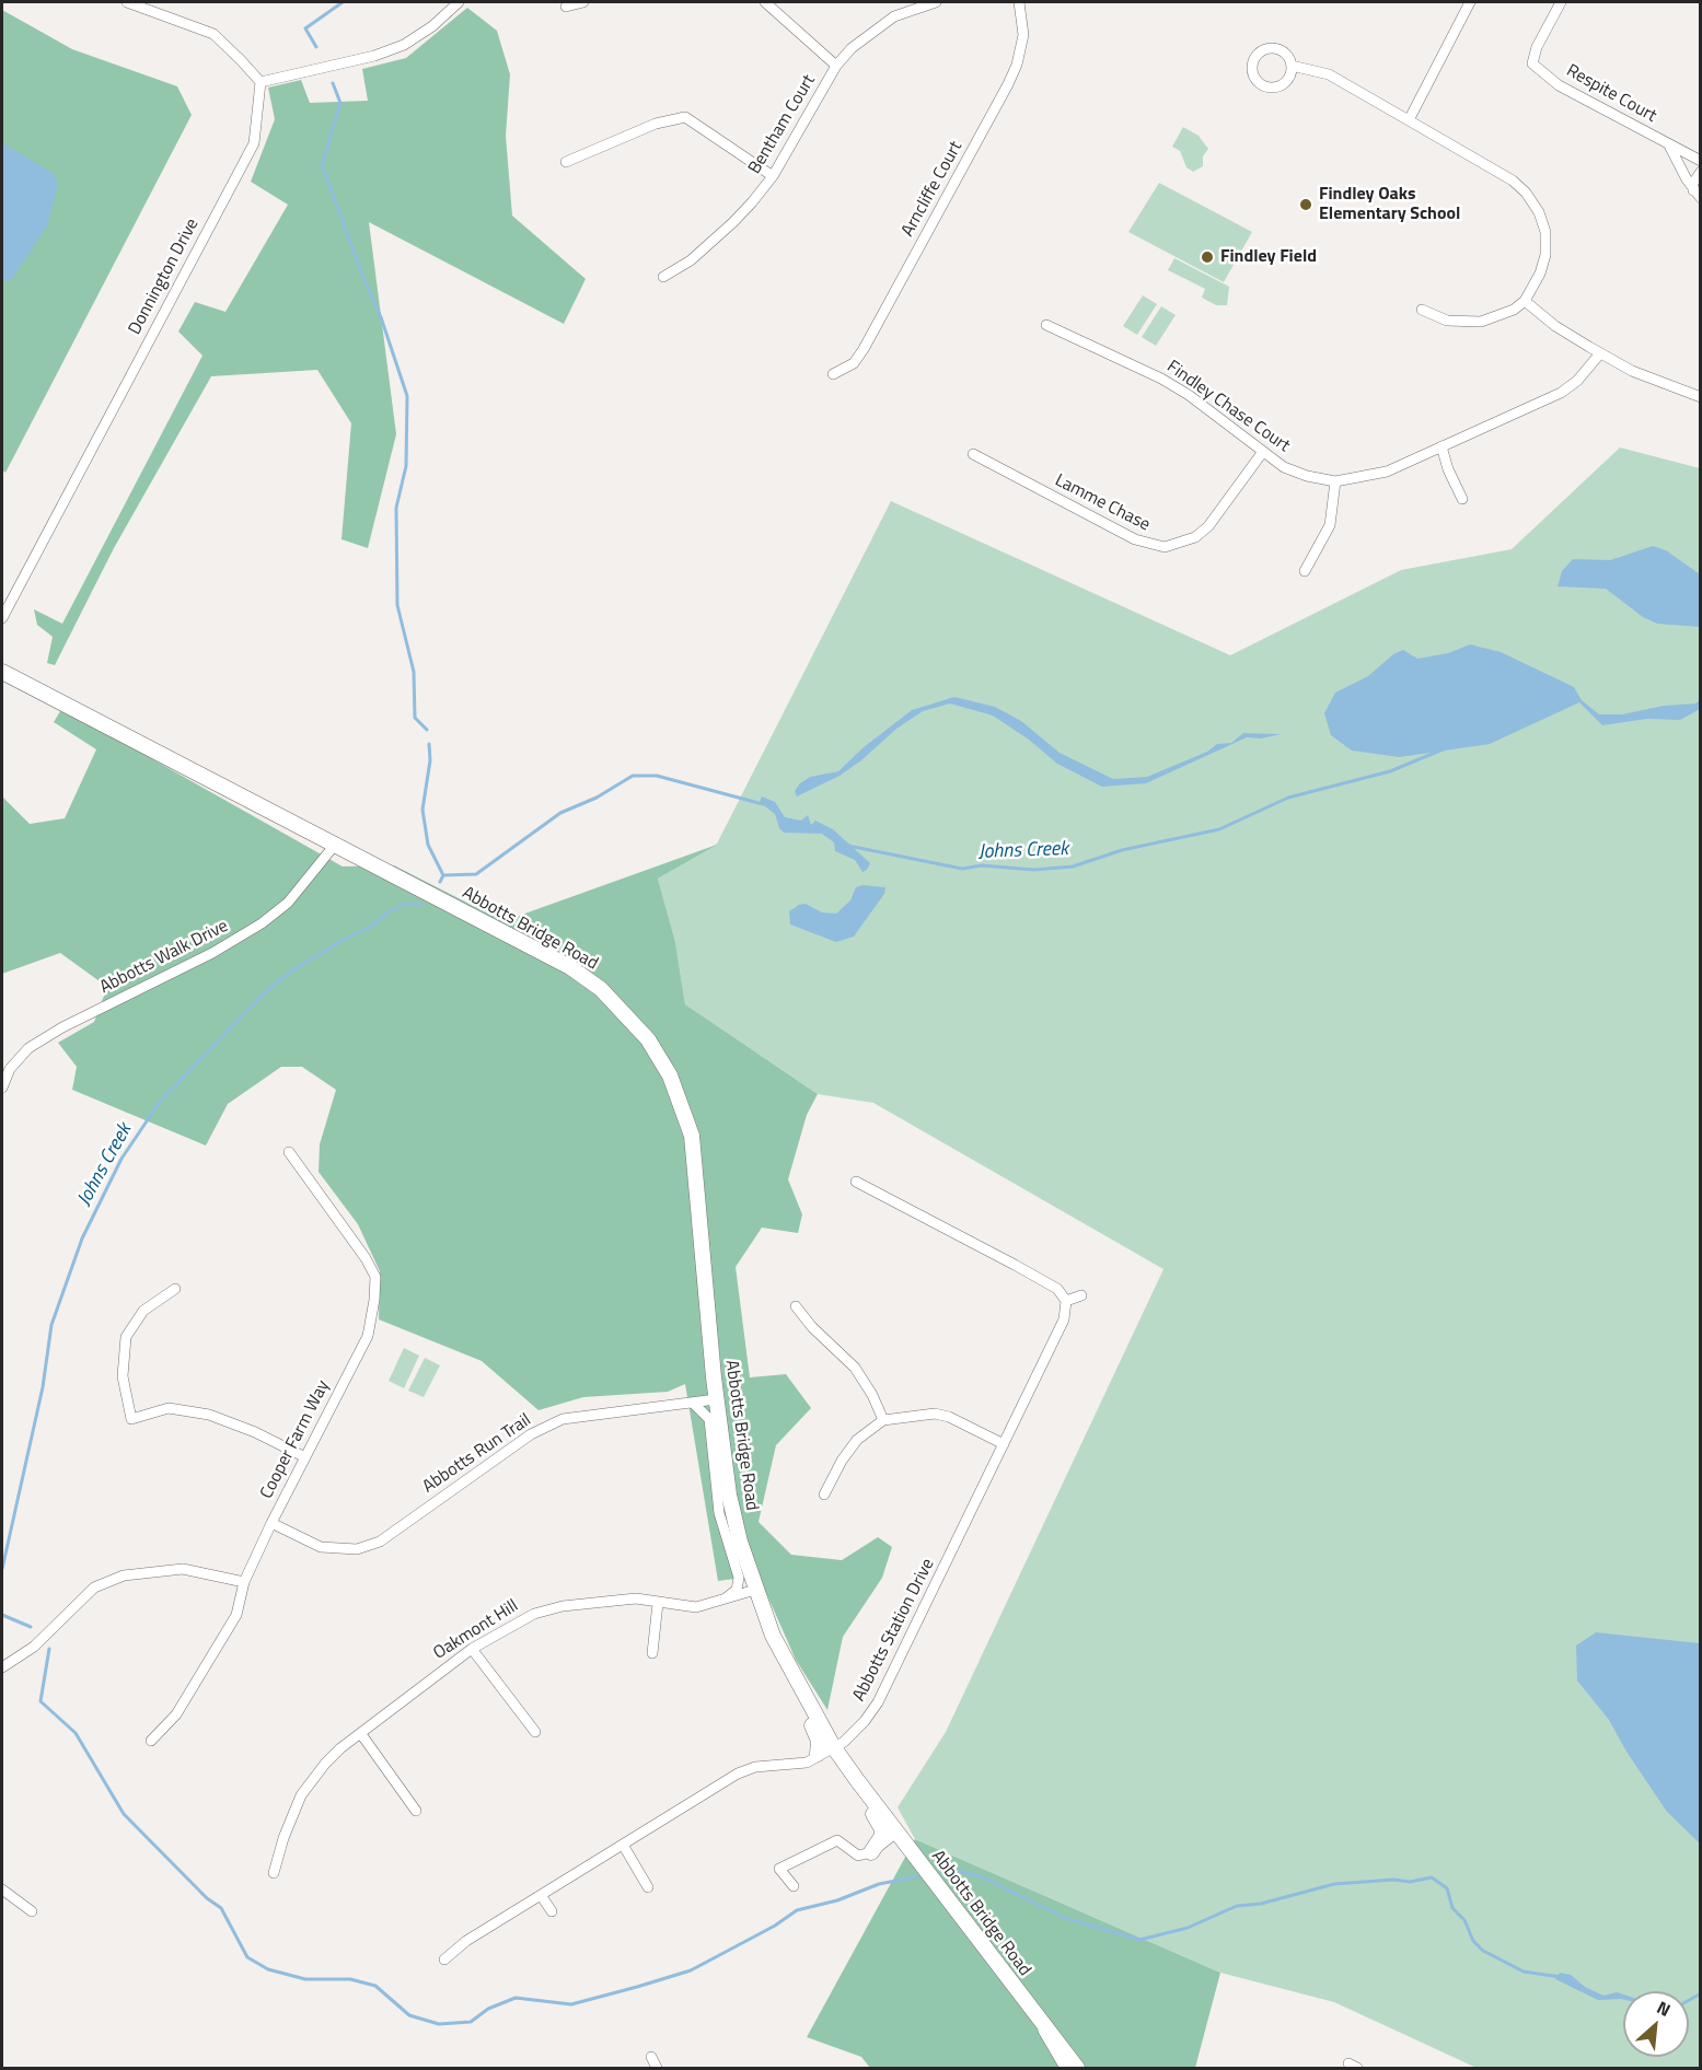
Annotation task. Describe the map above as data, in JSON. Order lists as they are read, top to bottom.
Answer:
{
  "streets": {
    "main road": ["Abbotts Bridge Road"],
    "street": [
      "Respite Court",
      "Bentham Court",
      "Arncliffe Court",
      "Donnington Drive",
      "Findley Chase Court",
      "Lamme Chase",
      "Abbotts Walk Drive",
      "Cooper Farm Way",
      "Abbotts Run Trail",
      "Oakmont Hill",
      "Abbotts Station Drive"
    ]
  },
  "crossings": [
    ["Findley Chase Court", "Lamme Chase"],
    ["Abbotts Bridge Road", "Abbotts Walk Drive"],
    ["Abbotts Bridge Road", "Abbotts Run Trail"],
    ["Abbotts Bridge Road", "Oakmont Hill"],
    ["Abbotts Bridge Road", "Abbotts Station Drive"],
    ["Cooper Farm Way", "Abbotts Run Trail"]
  ],
  "water": ["Johns Creek"],
  "places": ["Findley Oaks Elementary School", "Findley Field"],
  "north": "top right"
}
